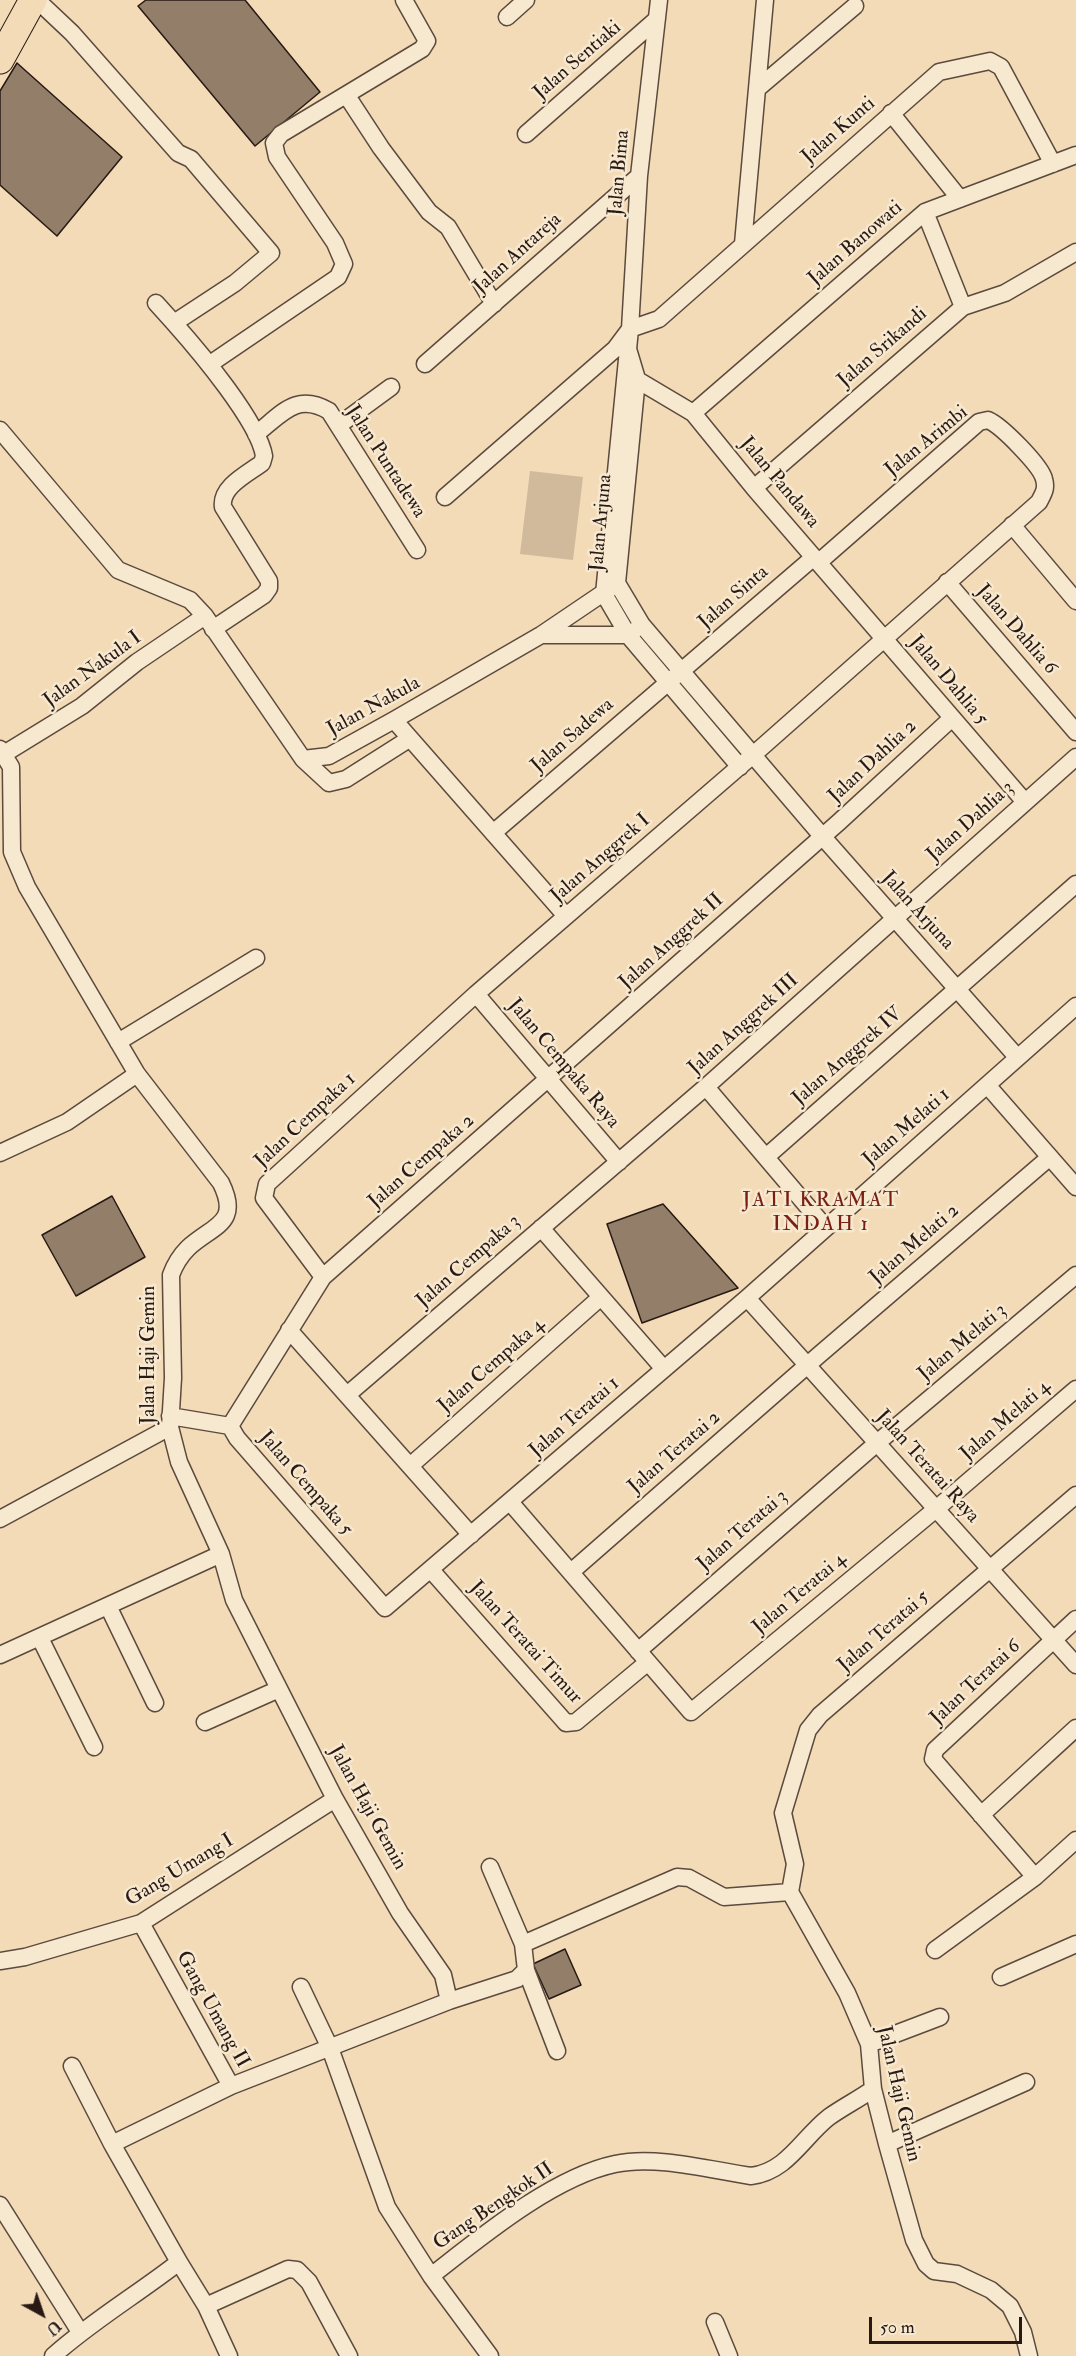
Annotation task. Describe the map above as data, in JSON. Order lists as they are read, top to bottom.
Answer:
{
  "streets": {
    "street": [
      "Jalan Sentiaki",
      "Jalan Kunti",
      "Jalan Bima",
      "Jalan Banowati",
      "Jalan Antareja",
      "Jalan Srikandi",
      "Jalan Arimbi",
      "Jalan Puntadewa",
      "Jalan Pandawa",
      "Jalan Arjuna",
      "Jalan Sinta",
      "Jalan Dahlia 6",
      "Jalan Nakula I",
      "Jalan Dahlia 5",
      "Jalan Nakula",
      "Jalan Sadewa",
      "Jalan Dahlia 2",
      "Jalan Dahlia 3",
      "Jalan Anggrek I",
      "Jalan Anggrek II",
      "Jalan Anggrek III",
      "Jalan Anggrek IV",
      "Jalan Cempaka Raya",
      "Jalan Cempaka 1",
      "Jalan Melati 1",
      "Jalan Cempaka 2",
      "Jalan Melati 2",
      "Jalan Cempaka 3",
      "Jalan Melati 3",
      "Jalan Haji Gemin",
      "Jalan Cempaka 4",
      "Jalan Teratai 1",
      "Jalan Melati 4",
      "Jalan Teratai 2",
      "Jalan Teratai Raya",
      "Jalan Cempaka 5",
      "Jalan Teratai 3",
      "Jalan Teratai 4",
      "Jalan Teratai 5",
      "Jalan Teratai Timur",
      "Jalan Teratai 6",
      "Gang Umang I",
      "Gang Umang II",
      "Gang Bengkok II"
    ]
  },
  "crossings": [
    ["Jalan Sentiaki", "Jalan Bima"],
    ["Jalan Kunti", "Jalan Bima"],
    ["Jalan Kunti", "Jalan Banowati"],
    ["Jalan Kunti", "Jalan Puntadewa"],
    ["Jalan Bima", "Jalan Antareja"],
    ["Jalan Bima", "Jalan Puntadewa"],
    ["Jalan Bima", "Jalan Arjuna"],
    ["Jalan Banowati", "Jalan Pandawa"],
    ["Jalan Srikandi", "Jalan Pandawa"],
    ["Jalan Arimbi", "Jalan Pandawa"],
    ["Jalan Arimbi", "Jalan Sinta"],
    ["Jalan Arimbi", "Jalan Dahlia 6"],
    ["Jalan Arimbi", "Jalan Dahlia 5"],
    ["Jalan Puntadewa", "Jalan Nakula I"],
    ["Jalan Pandawa", "Jalan Arjuna"],
    ["Jalan Pandawa", "Jalan Sinta"],
    ["Jalan Pandawa", "Jalan Dahlia 5"],
    ["Jalan Arjuna", "Jalan Sinta"],
    ["Jalan Arjuna", "Jalan Dahlia 5"],
    ["Jalan Arjuna", "Jalan Nakula"],
    ["Jalan Arjuna", "Jalan Sadewa"],
    ["Jalan Arjuna", "Jalan Dahlia 2"],
    ["Jalan Arjuna", "Jalan Dahlia 3"],
    ["Jalan Arjuna", "Jalan Anggrek I"],
    ["Jalan Arjuna", "Jalan Anggrek II"],
    ["Jalan Arjuna", "Jalan Anggrek III"],
    ["Jalan Arjuna", "Jalan Anggrek IV"],
    ["Jalan Arjuna", "Jalan Melati 1"],
    ["Jalan Sinta", "Jalan Sadewa"],
    ["Jalan Nakula I", "Jalan Haji Gemin"],
    ["Jalan Dahlia 5", "Jalan Dahlia 2"],
    ["Jalan Dahlia 5", "Jalan Dahlia 3"],
    ["Jalan Dahlia 5", "Jalan Anggrek I"],
    ["Jalan Dahlia 2", "Jalan Anggrek II"],
    ["Jalan Dahlia 3", "Jalan Anggrek III"],
    ["Jalan Anggrek I", "Jalan Cempaka Raya"],
    ["Jalan Anggrek I", "Jalan Cempaka 1"],
    ["Jalan Anggrek II", "Jalan Cempaka Raya"],
    ["Jalan Anggrek II", "Jalan Cempaka 2"],
    ["Jalan Anggrek III", "Jalan Cempaka Raya"],
    ["Jalan Anggrek III", "Jalan Cempaka 3"],
    ["Jalan Cempaka Raya", "Jalan Cempaka 1"],
    ["Jalan Cempaka Raya", "Jalan Cempaka 2"],
    ["Jalan Cempaka Raya", "Jalan Cempaka 3"],
    ["Jalan Cempaka 1", "Jalan Cempaka 2"],
    ["Jalan Melati 1", "Jalan Teratai 1"],
    ["Jalan Melati 1", "Jalan Teratai Raya"],
    ["Jalan Melati 2", "Jalan Teratai 2"],
    ["Jalan Melati 2", "Jalan Teratai Raya"],
    ["Jalan Melati 3", "Jalan Teratai Raya"],
    ["Jalan Melati 3", "Jalan Teratai 3"],
    ["Jalan Haji Gemin", "Jalan Teratai 5"],
    ["Jalan Haji Gemin", "Gang Umang I"],
    ["Jalan Haji Gemin", "Gang Bengkok II"],
    ["Jalan Teratai 1", "Jalan Teratai Raya"],
    ["Jalan Teratai 1", "Jalan Cempaka 5"],
    ["Jalan Teratai 1", "Jalan Teratai Timur"],
    ["Jalan Melati 4", "Jalan Teratai Raya"],
    ["Jalan Melati 4", "Jalan Teratai 4"],
    ["Jalan Teratai 2", "Jalan Teratai Raya"],
    ["Jalan Teratai Raya", "Jalan Teratai 3"],
    ["Jalan Teratai Raya", "Jalan Teratai 4"],
    ["Jalan Teratai Raya", "Jalan Teratai 5"],
    ["Jalan Teratai Raya", "Jalan Teratai 6"],
    ["Jalan Cempaka 5", "Jalan Teratai Timur"],
    ["Jalan Teratai 3", "Jalan Teratai 4"],
    ["Jalan Teratai 3", "Jalan Teratai Timur"],
    ["Jalan Teratai 4", "Jalan Teratai Timur"],
    ["Gang Umang I", "Gang Umang II"]
  ],
  "districts": ["JATI KRAMAT INDAH 1"],
  "scale_bar": "50 m",
  "north": "bottom right"
}
